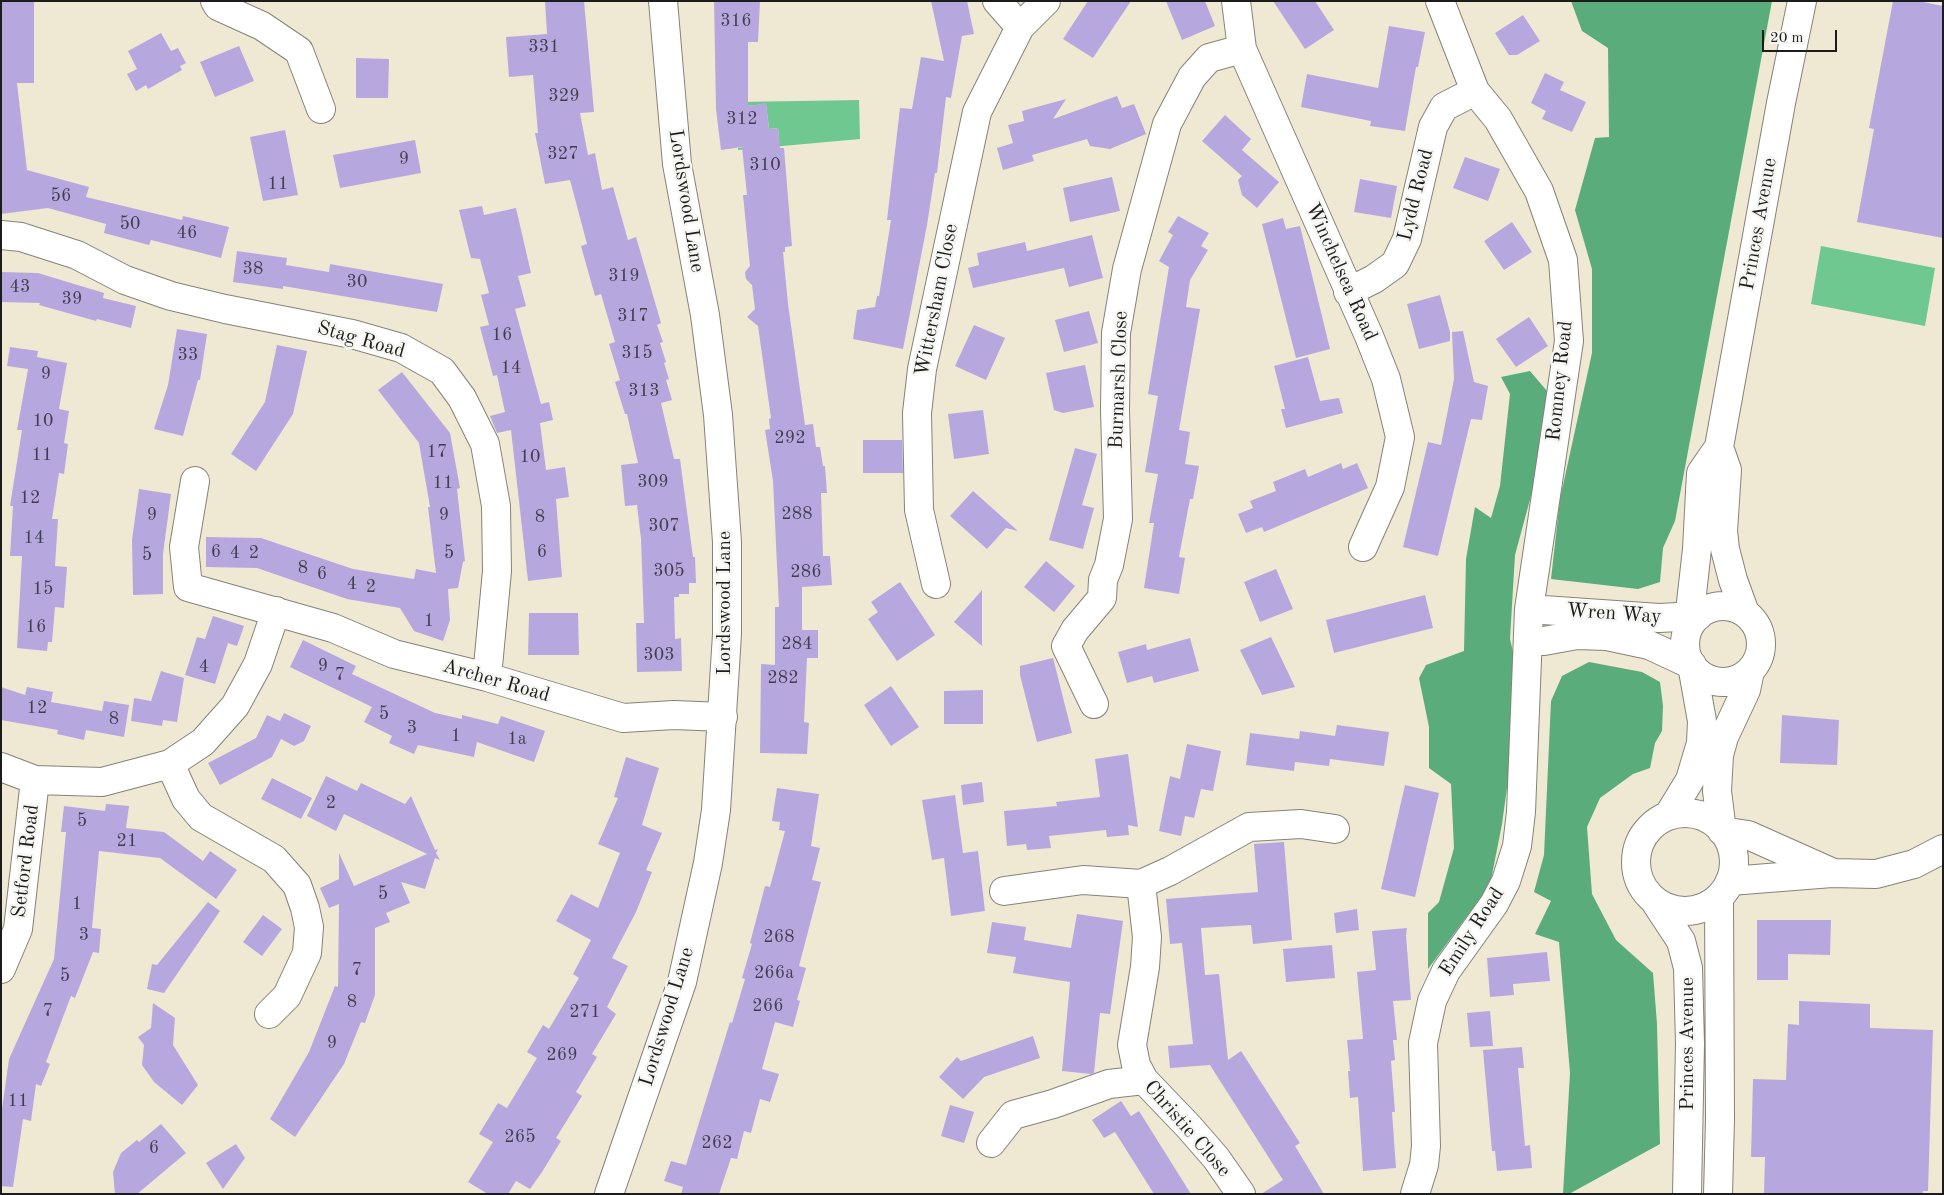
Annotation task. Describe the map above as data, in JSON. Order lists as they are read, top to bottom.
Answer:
{
  "streets": {
    "street": [
      "Lydd Road",
      "Lordswood Lane",
      "Princes Avenue",
      "Winchelsea Road",
      "Wittersham Close",
      "Stag Road",
      "Burmarsh Close",
      "Romney Road",
      "Wren Way",
      "Archer Road",
      "Setford Road",
      "Emily Road",
      "Christie Close"
    ]
  },
  "crossings": [
    ["Lydd Road", "Winchelsea Road"],
    ["Lydd Road", "Romney Road"],
    ["Lordswood Lane", "Archer Road"],
    ["Princes Avenue", "Wren Way"],
    ["Winchelsea Road", "Burmarsh Close"],
    ["Stag Road", "Archer Road"],
    ["Romney Road", "Wren Way"],
    ["Romney Road", "Emily Road"],
    ["Wren Way", "Emily Road"]
  ],
  "house_numbers": [
    "316",
    "331",
    "329",
    "312",
    "327",
    "9",
    "310",
    "11",
    "56",
    "50",
    "46",
    "38",
    "319",
    "30",
    "43",
    "39",
    "317",
    "16",
    "315",
    "33",
    "14",
    "9",
    "313",
    "10",
    "292",
    "17",
    "11",
    "10",
    "309",
    "11",
    "12",
    "288",
    "9",
    "9",
    "8",
    "307",
    "14",
    "6",
    "6",
    "4",
    "2",
    "5",
    "5",
    "8",
    "305",
    "286",
    "6",
    "4",
    "2",
    "15",
    "1",
    "16",
    "284",
    "303",
    "9",
    "4",
    "7",
    "282",
    "12",
    "5",
    "8",
    "3",
    "1",
    "1a",
    "2",
    "5",
    "21",
    "5",
    "1",
    "3",
    "268",
    "7",
    "266a",
    "5",
    "8",
    "266",
    "7",
    "271",
    "9",
    "269",
    "11",
    "265",
    "262",
    "6"
  ],
  "scale_bar": "20 m"
}
